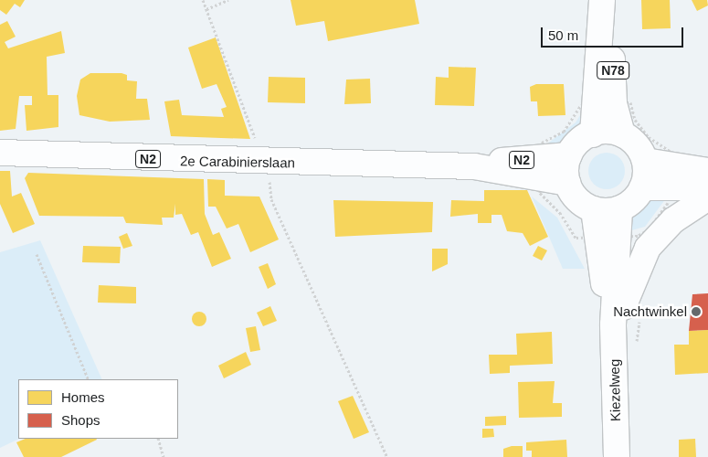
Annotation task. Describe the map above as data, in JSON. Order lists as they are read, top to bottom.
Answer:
{
  "streets": {
    "main road": [
      "N78",
      "N2",
      "2e Carabinierslaan",
      "Kiezelweg"
    ]
  },
  "crossings": [
    ["N78", "2e Carabinierslaan"],
    ["N78", "Kiezelweg"],
    ["2e Carabinierslaan", "Kiezelweg"]
  ],
  "places": ["Nachtwinkel"],
  "legend": ["Homes", "Shops"],
  "scale_bar": "50 m"
}
